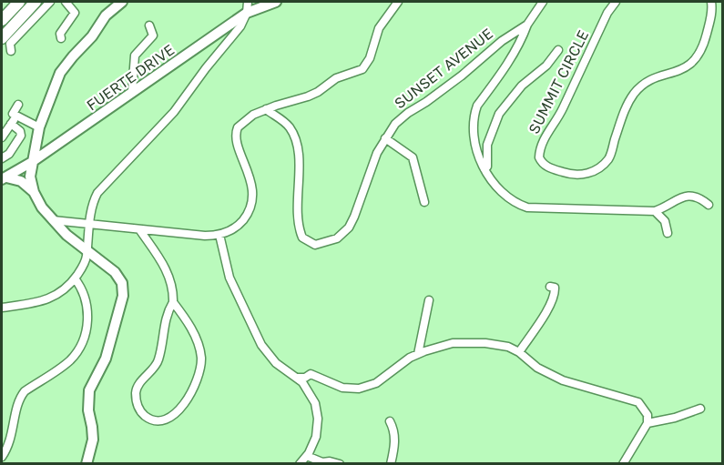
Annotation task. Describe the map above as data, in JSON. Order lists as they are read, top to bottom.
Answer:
{
  "streets": {
    "main road": ["FUERTE DRIVE"],
    "street": ["SUNSET AVENUE", "SUMMIT CIRCLE"]
  }
}
